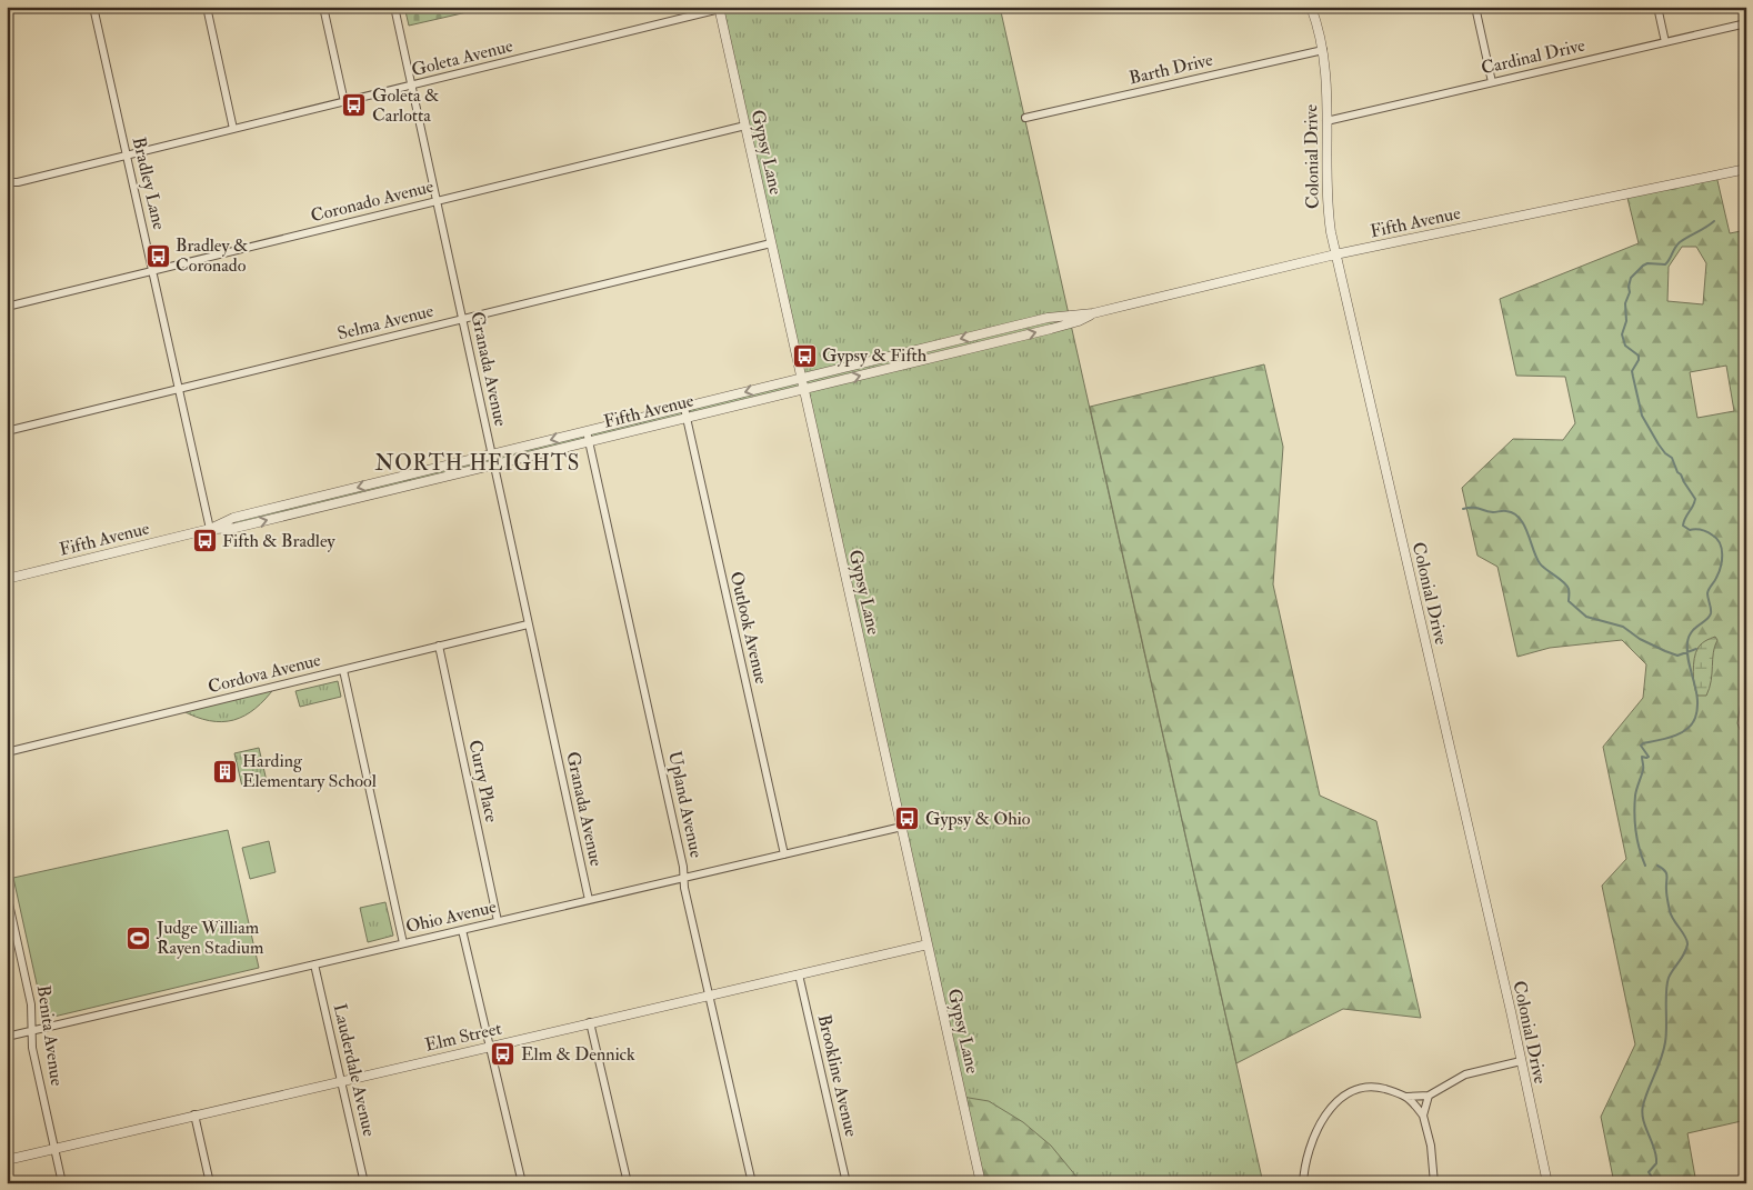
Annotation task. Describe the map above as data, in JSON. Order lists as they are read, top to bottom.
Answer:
{
  "streets": {
    "street": [
      "Cardinal Drive",
      "Goleta Avenue",
      "Barth Drive",
      "Gypsy Lane",
      "Colonial Drive",
      "Bradley Lane",
      "Coronado Avenue",
      "Fifth Avenue",
      "Selma Avenue",
      "Granada Avenue",
      "Outlook Avenue",
      "Cordova Avenue",
      "Curry Place",
      "Upland Avenue",
      "Ohio Avenue",
      "Benita Avenue",
      "Elm Street",
      "Lauderdale Avenue",
      "Brookline Avenue"
    ]
  },
  "crossings": [
    ["Cardinal Drive", "Colonial Drive"],
    ["Goleta Avenue", "Gypsy Lane"],
    ["Goleta Avenue", "Bradley Lane"],
    ["Goleta Avenue", "Granada Avenue"],
    ["Barth Drive", "Colonial Drive"],
    ["Gypsy Lane", "Coronado Avenue"],
    ["Gypsy Lane", "Fifth Avenue"],
    ["Gypsy Lane", "Selma Avenue"],
    ["Gypsy Lane", "Ohio Avenue"],
    ["Gypsy Lane", "Elm Street"],
    ["Colonial Drive", "Fifth Avenue"],
    ["Bradley Lane", "Coronado Avenue"],
    ["Bradley Lane", "Fifth Avenue"],
    ["Bradley Lane", "Selma Avenue"],
    ["Coronado Avenue", "Granada Avenue"],
    ["Fifth Avenue", "Granada Avenue"],
    ["Fifth Avenue", "Outlook Avenue"],
    ["Fifth Avenue", "Upland Avenue"],
    ["Selma Avenue", "Granada Avenue"],
    ["Granada Avenue", "Cordova Avenue"],
    ["Granada Avenue", "Ohio Avenue"],
    ["Outlook Avenue", "Ohio Avenue"],
    ["Cordova Avenue", "Curry Place"],
    ["Curry Place", "Ohio Avenue"],
    ["Upland Avenue", "Ohio Avenue"],
    ["Upland Avenue", "Elm Street"],
    ["Ohio Avenue", "Benita Avenue"],
    ["Ohio Avenue", "Lauderdale Avenue"],
    ["Benita Avenue", "Elm Street"],
    ["Elm Street", "Lauderdale Avenue"],
    ["Elm Street", "Brookline Avenue"]
  ],
  "districts": ["NORTH HEIGHTS"],
  "places": {
    "bus stop": [
      "Goleta & Carlotta",
      "Bradley & Coronado",
      "Gypsy & Fifth",
      "Fifth & Bradley",
      "Gypsy & Ohio",
      "Elm & Dennick"
    ],
    "building": ["Harding Elementary School"],
    "sports": ["Judge William Rayen Stadium"]
  }
}
